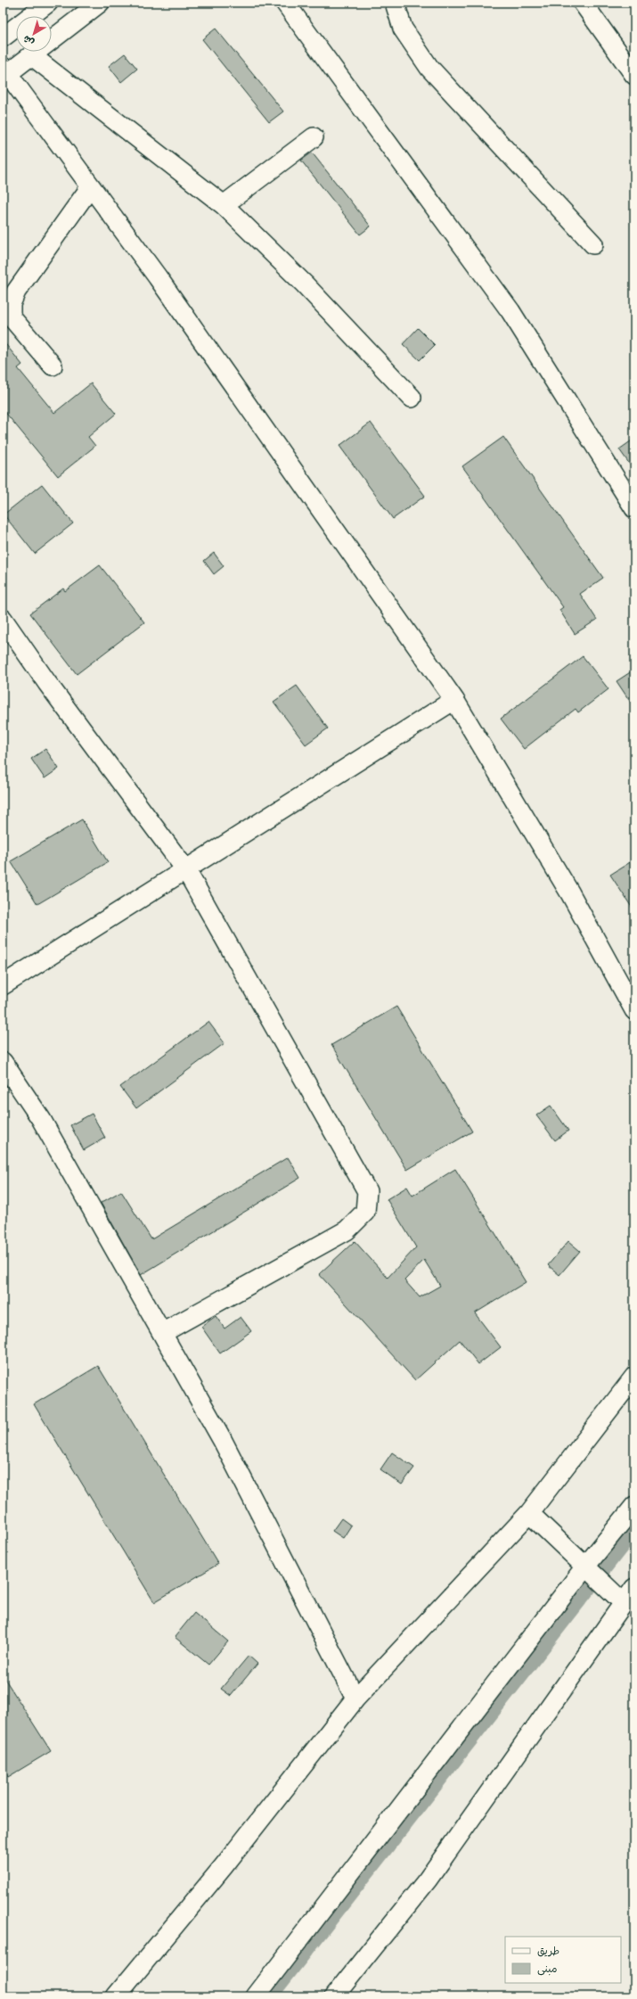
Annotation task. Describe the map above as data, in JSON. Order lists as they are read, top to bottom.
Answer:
{
  "legend": ["طريق", "مبنى"],
  "north": "bottom left"
}
